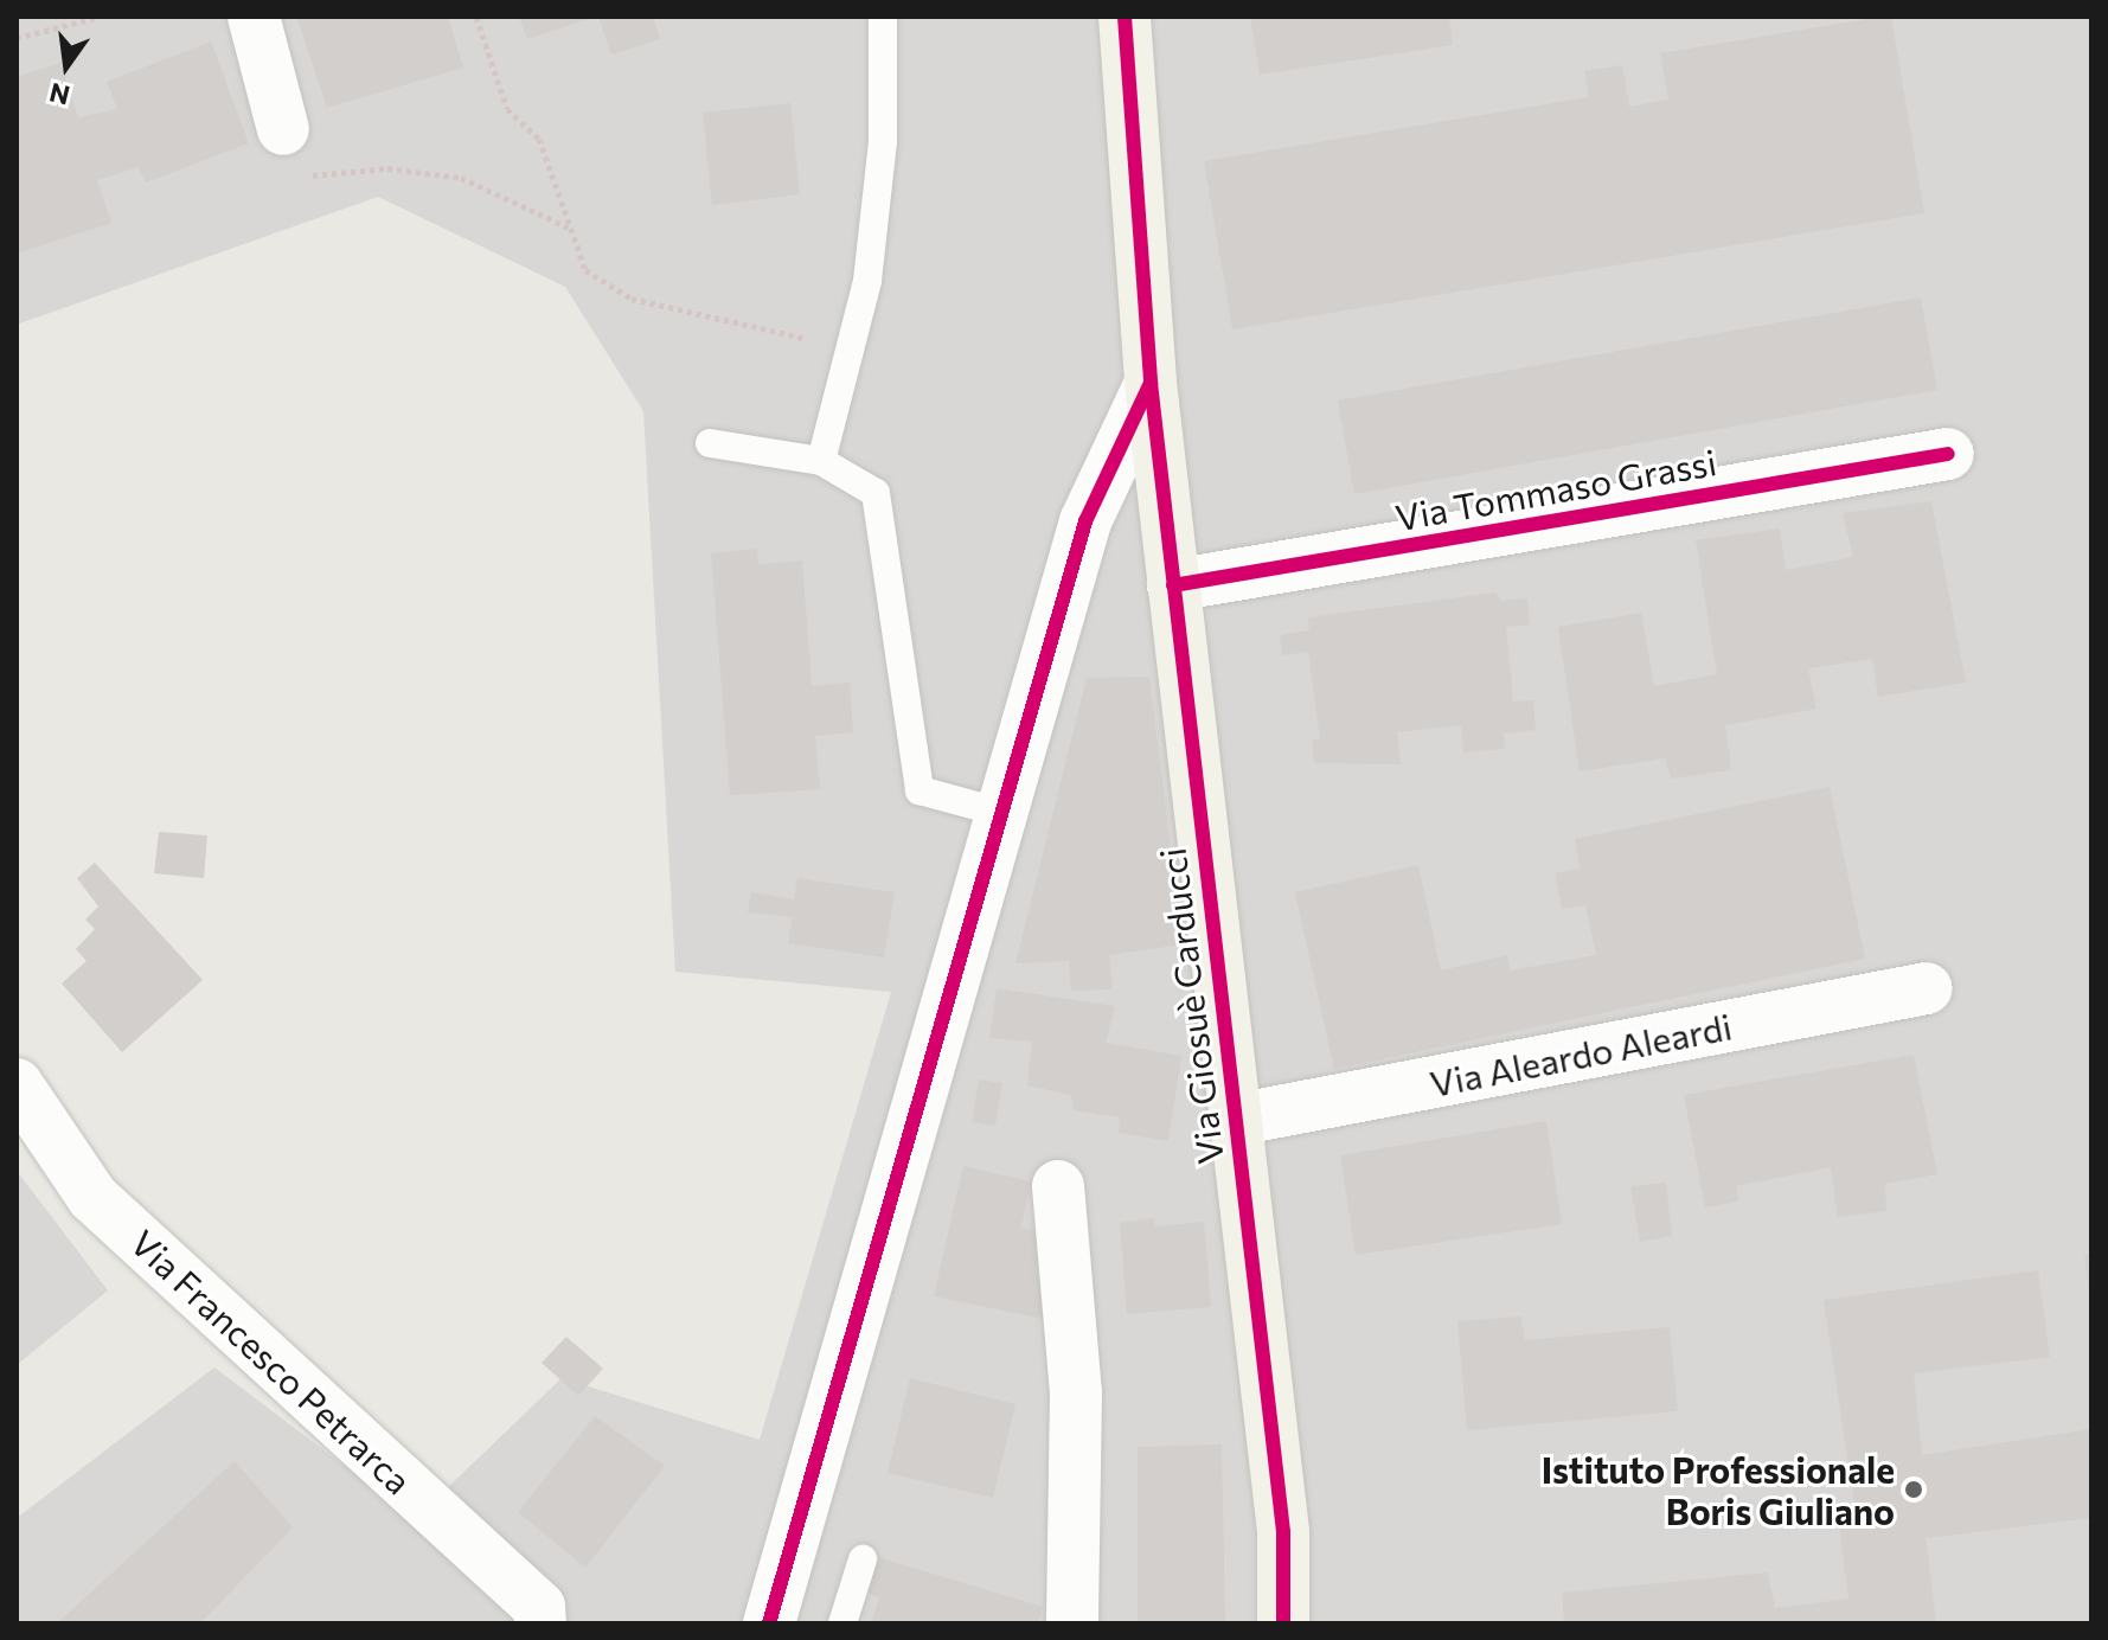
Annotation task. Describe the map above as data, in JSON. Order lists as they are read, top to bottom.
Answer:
{
  "streets": {
    "street": [
      "Via Tommaso Grassi",
      "Via Giosuè Carducci",
      "Via Aleardo Aleardi",
      "Via Francesco Petrarca"
    ]
  },
  "crossings": [
    ["Via Tommaso Grassi", "Via Giosuè Carducci"],
    ["Via Giosuè Carducci", "Via Aleardo Aleardi"]
  ],
  "places": ["Istituto Professionale Boris Giuliano"],
  "north": "bottom"
}
